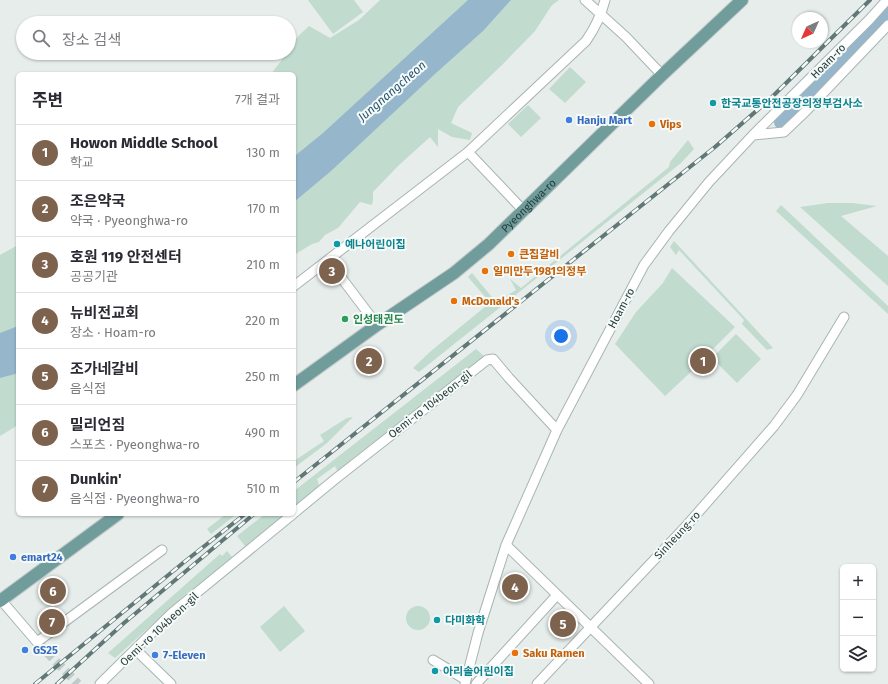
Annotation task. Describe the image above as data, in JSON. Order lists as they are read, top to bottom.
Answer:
{
  "streets": {
    "main road": ["Pyeonghwa-ro"],
    "street": ["Hoam-ro", "Oemi-ro 104beon-gil", "Sinheung-ro"]
  },
  "crossings": [
    ["Hoam-ro", "Oemi-ro 104beon-gil"]
  ],
  "water": ["Jungnangcheon"],
  "places": [
    "한국교통안전공장의정부검사소",
    "Hanju Mart",
    "Vips",
    "예나어린이집",
    "큰집갈비",
    "일미만두1981의정부",
    "McDonald's",
    "인성태권도",
    "emart24",
    "다미화학",
    "GS25",
    "Saku Ramen",
    "7-Eleven",
    "아리솔어린이집"
  ],
  "north": "bottom left",
  "page": {
    "search": "장소 검색",
    "heading": ["주변", "7개 결과"],
    "list": [
      {
        "mark": "1",
        "name": "Howon Middle School",
        "note": "학교",
        "value": "130 m"
      },
      {
        "mark": "2",
        "name": "조은약국",
        "note": "약국 · Pyeonghwa-ro",
        "value": "170 m"
      },
      {
        "mark": "3",
        "name": "호원 119 안전센터",
        "note": "공공기관",
        "value": "210 m"
      },
      {
        "mark": "4",
        "name": "뉴비전교회",
        "note": "장소 · Hoam-ro",
        "value": "220 m"
      },
      {
        "mark": "5",
        "name": "조가네갈비",
        "note": "음식점",
        "value": "250 m"
      },
      {
        "mark": "6",
        "name": "밀리언짐",
        "note": "스포츠 · Pyeonghwa-ro",
        "value": "490 m"
      },
      {
        "mark": "7",
        "name": "Dunkin'",
        "note": "음식점 · Pyeonghwa-ro",
        "value": "510 m"
      }
    ],
    "pins": [
      "3",
      "1",
      "2",
      "4",
      "6",
      "7",
      "5"
    ],
    "map_buttons": ["+", "−"]
  }
}
